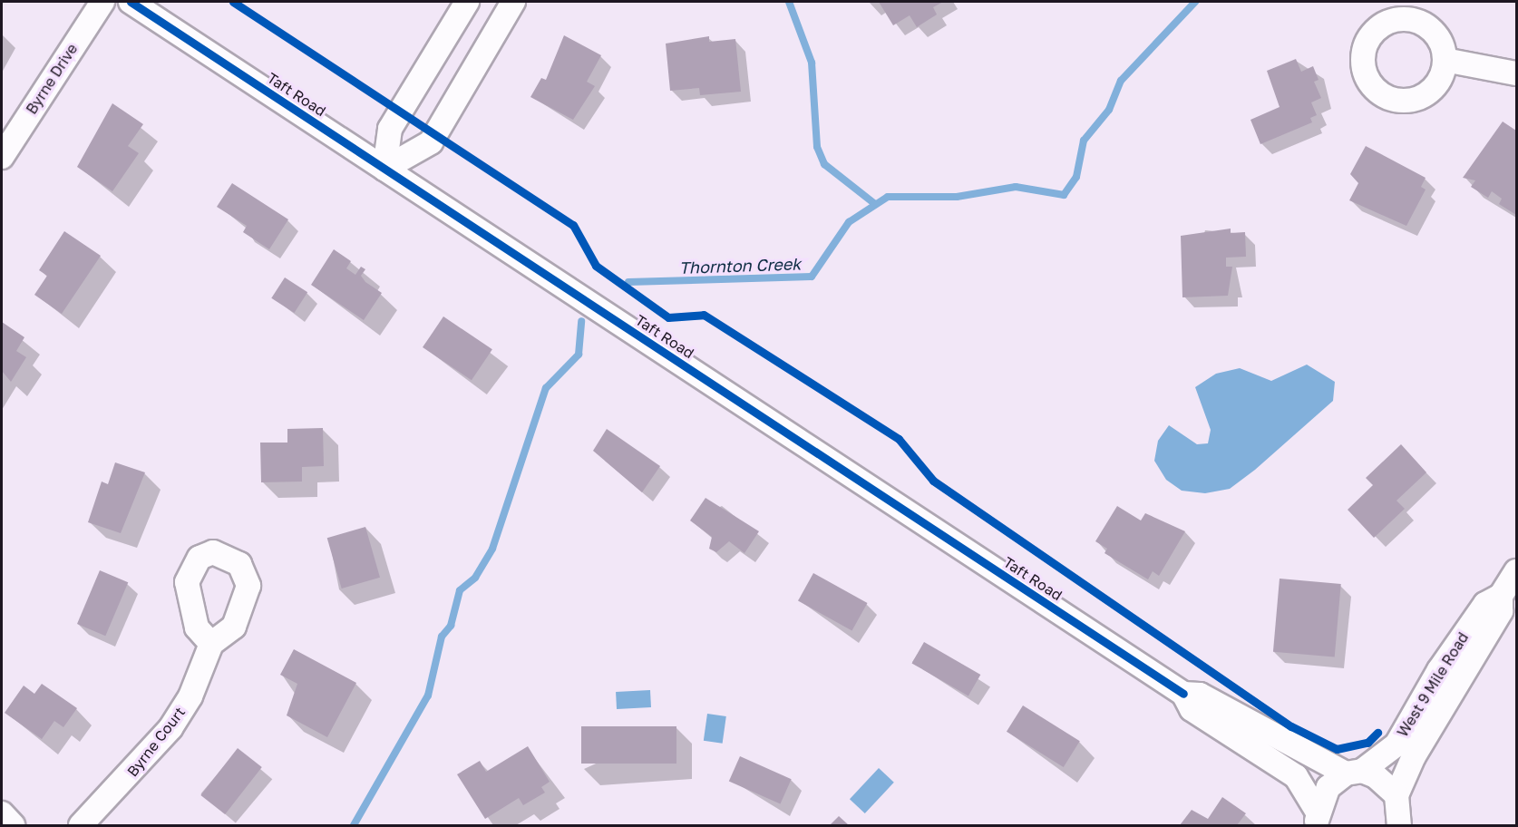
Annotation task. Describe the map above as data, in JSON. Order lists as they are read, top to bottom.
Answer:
{
  "streets": {
    "street": [
      "Byrne Drive",
      "Taft Road",
      "West 9 Mile Road",
      "Byrne Court"
    ]
  },
  "crossings": [
    ["Taft Road", "West 9 Mile Road"]
  ],
  "water": ["Thornton Creek"]
}
